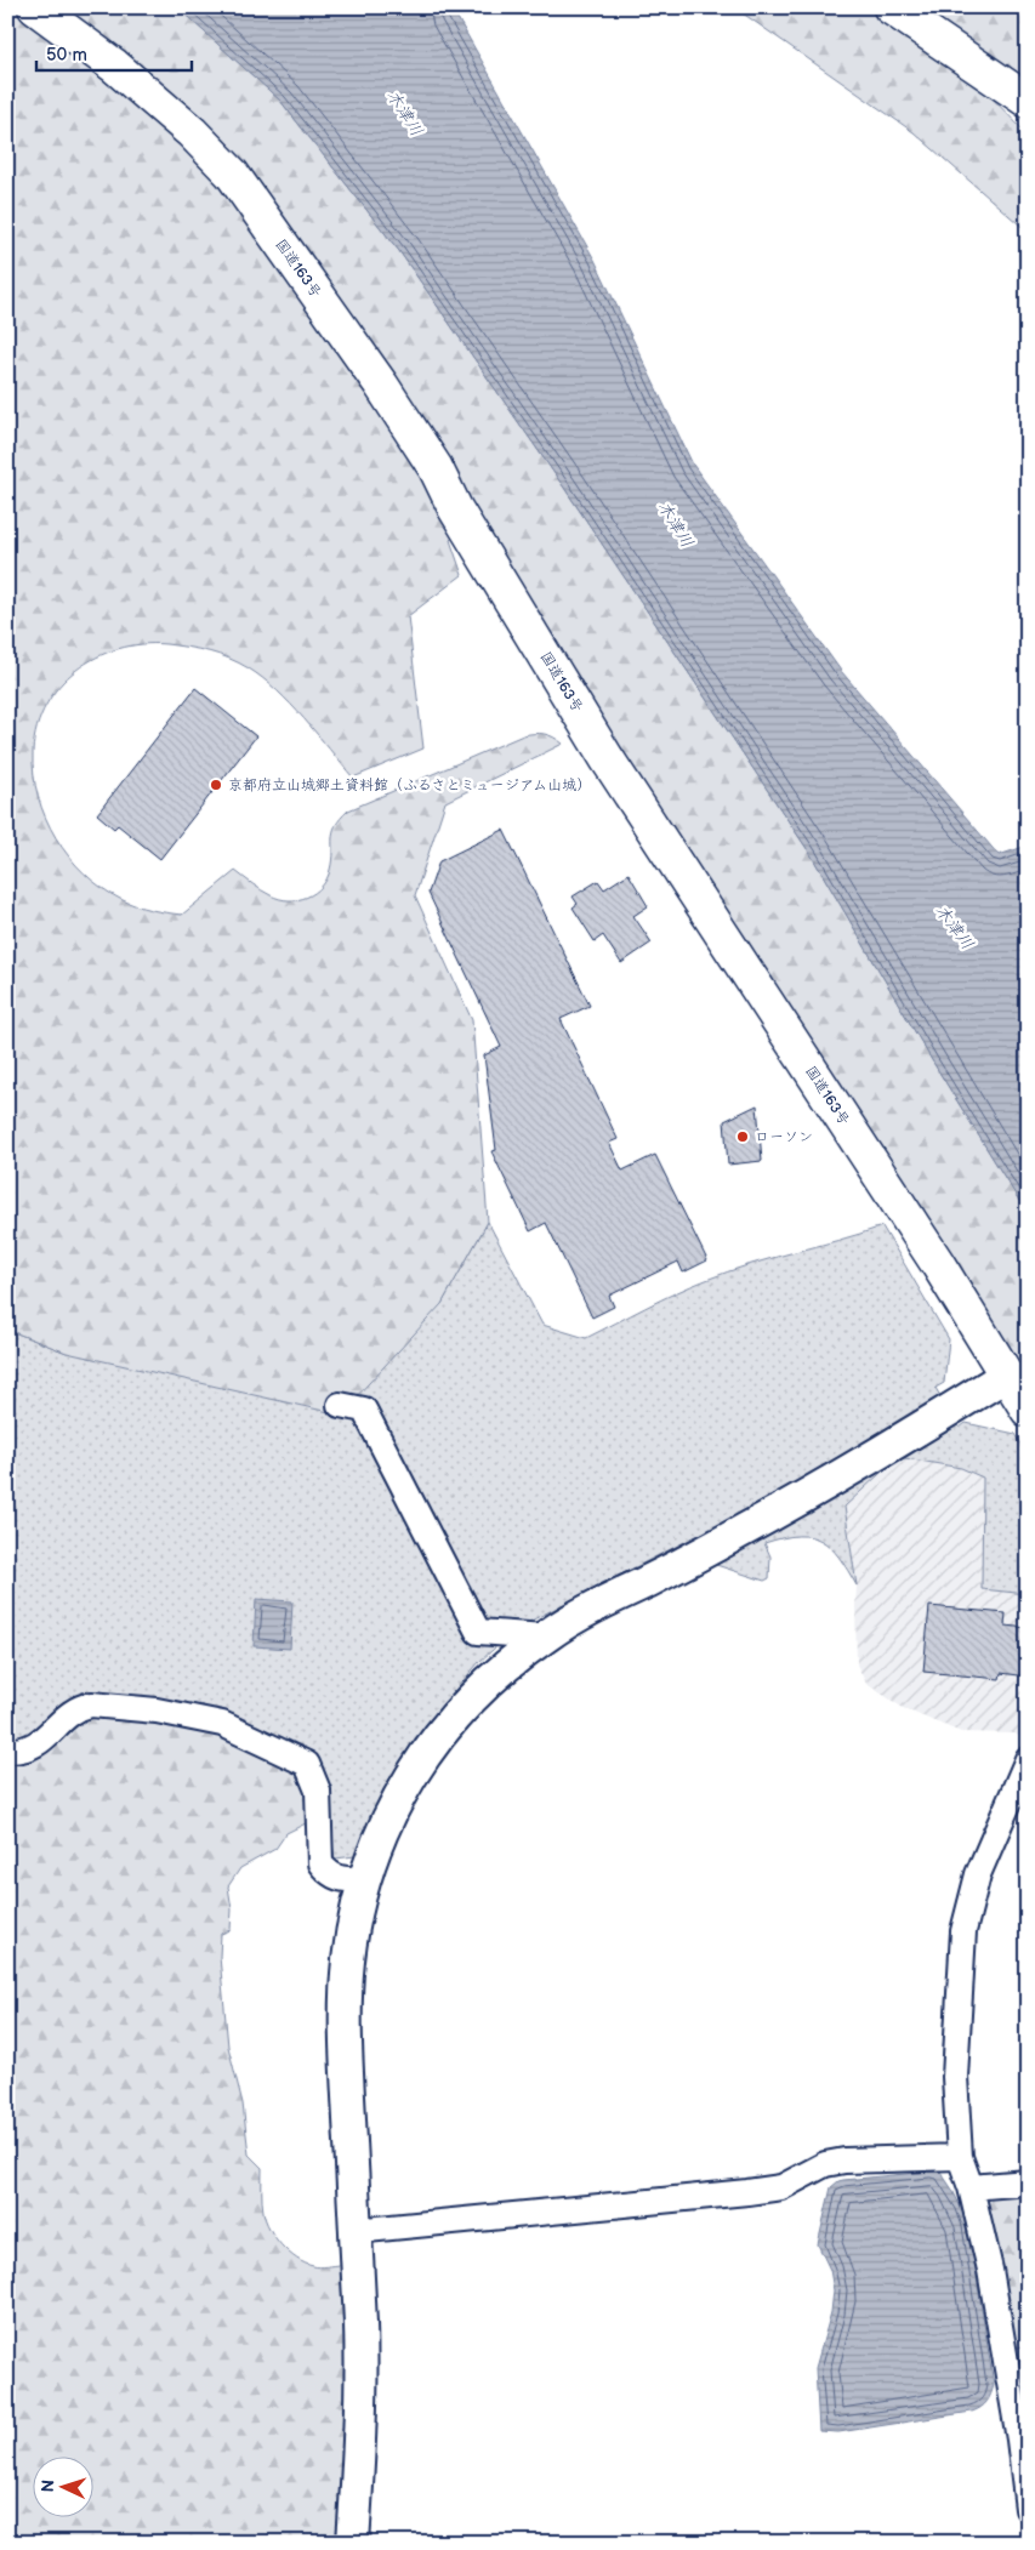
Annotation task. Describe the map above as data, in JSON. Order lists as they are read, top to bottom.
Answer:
{
  "streets": {
    "main road": ["国道163号"]
  },
  "water": ["木津川"],
  "places": ["京都府立山城郷土資料館（ふるさとミュージアム山城）", "ローソン"],
  "scale_bar": "50 m",
  "north": "left"
}
